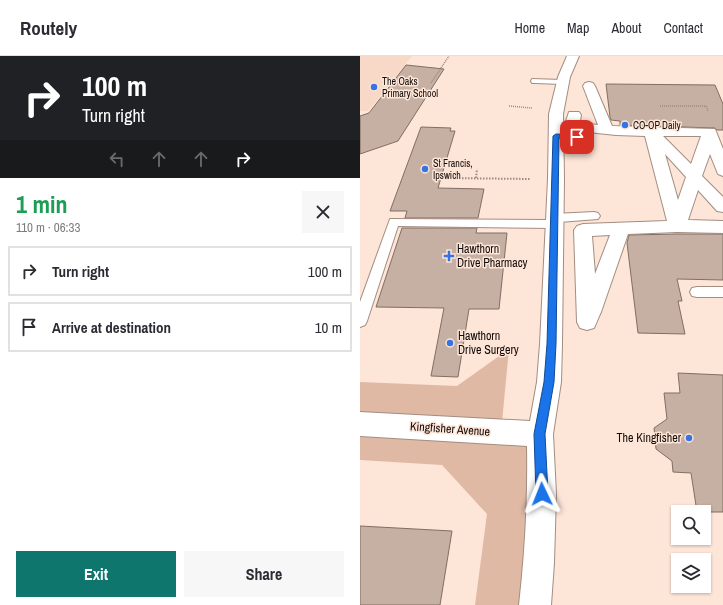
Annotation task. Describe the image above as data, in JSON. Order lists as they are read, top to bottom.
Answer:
{
  "streets": {
    "street": ["Kingfisher Avenue"]
  },
  "places": {
    "other": [
      "The Oaks Primary School",
      "CO-OP Daily",
      "St Francis, Ipswich",
      "Hawthorn Drive Surgery",
      "The Kingfisher"
    ],
    "health": ["Hawthorn Drive Pharmacy"]
  },
  "page": {
    "header": "Routely",
    "nav": [
      "Home",
      "Map",
      "About",
      "Contact"
    ],
    "turn": ["100 m", "Turn right"],
    "heading": ["1 min", "110 m · 06:33"],
    "list": [
      {
        "name": "Turn right",
        "value": "100 m"
      },
      {
        "name": "Arrive at destination",
        "value": "10 m"
      }
    ],
    "buttons": ["Exit", "Share"]
  }
}
